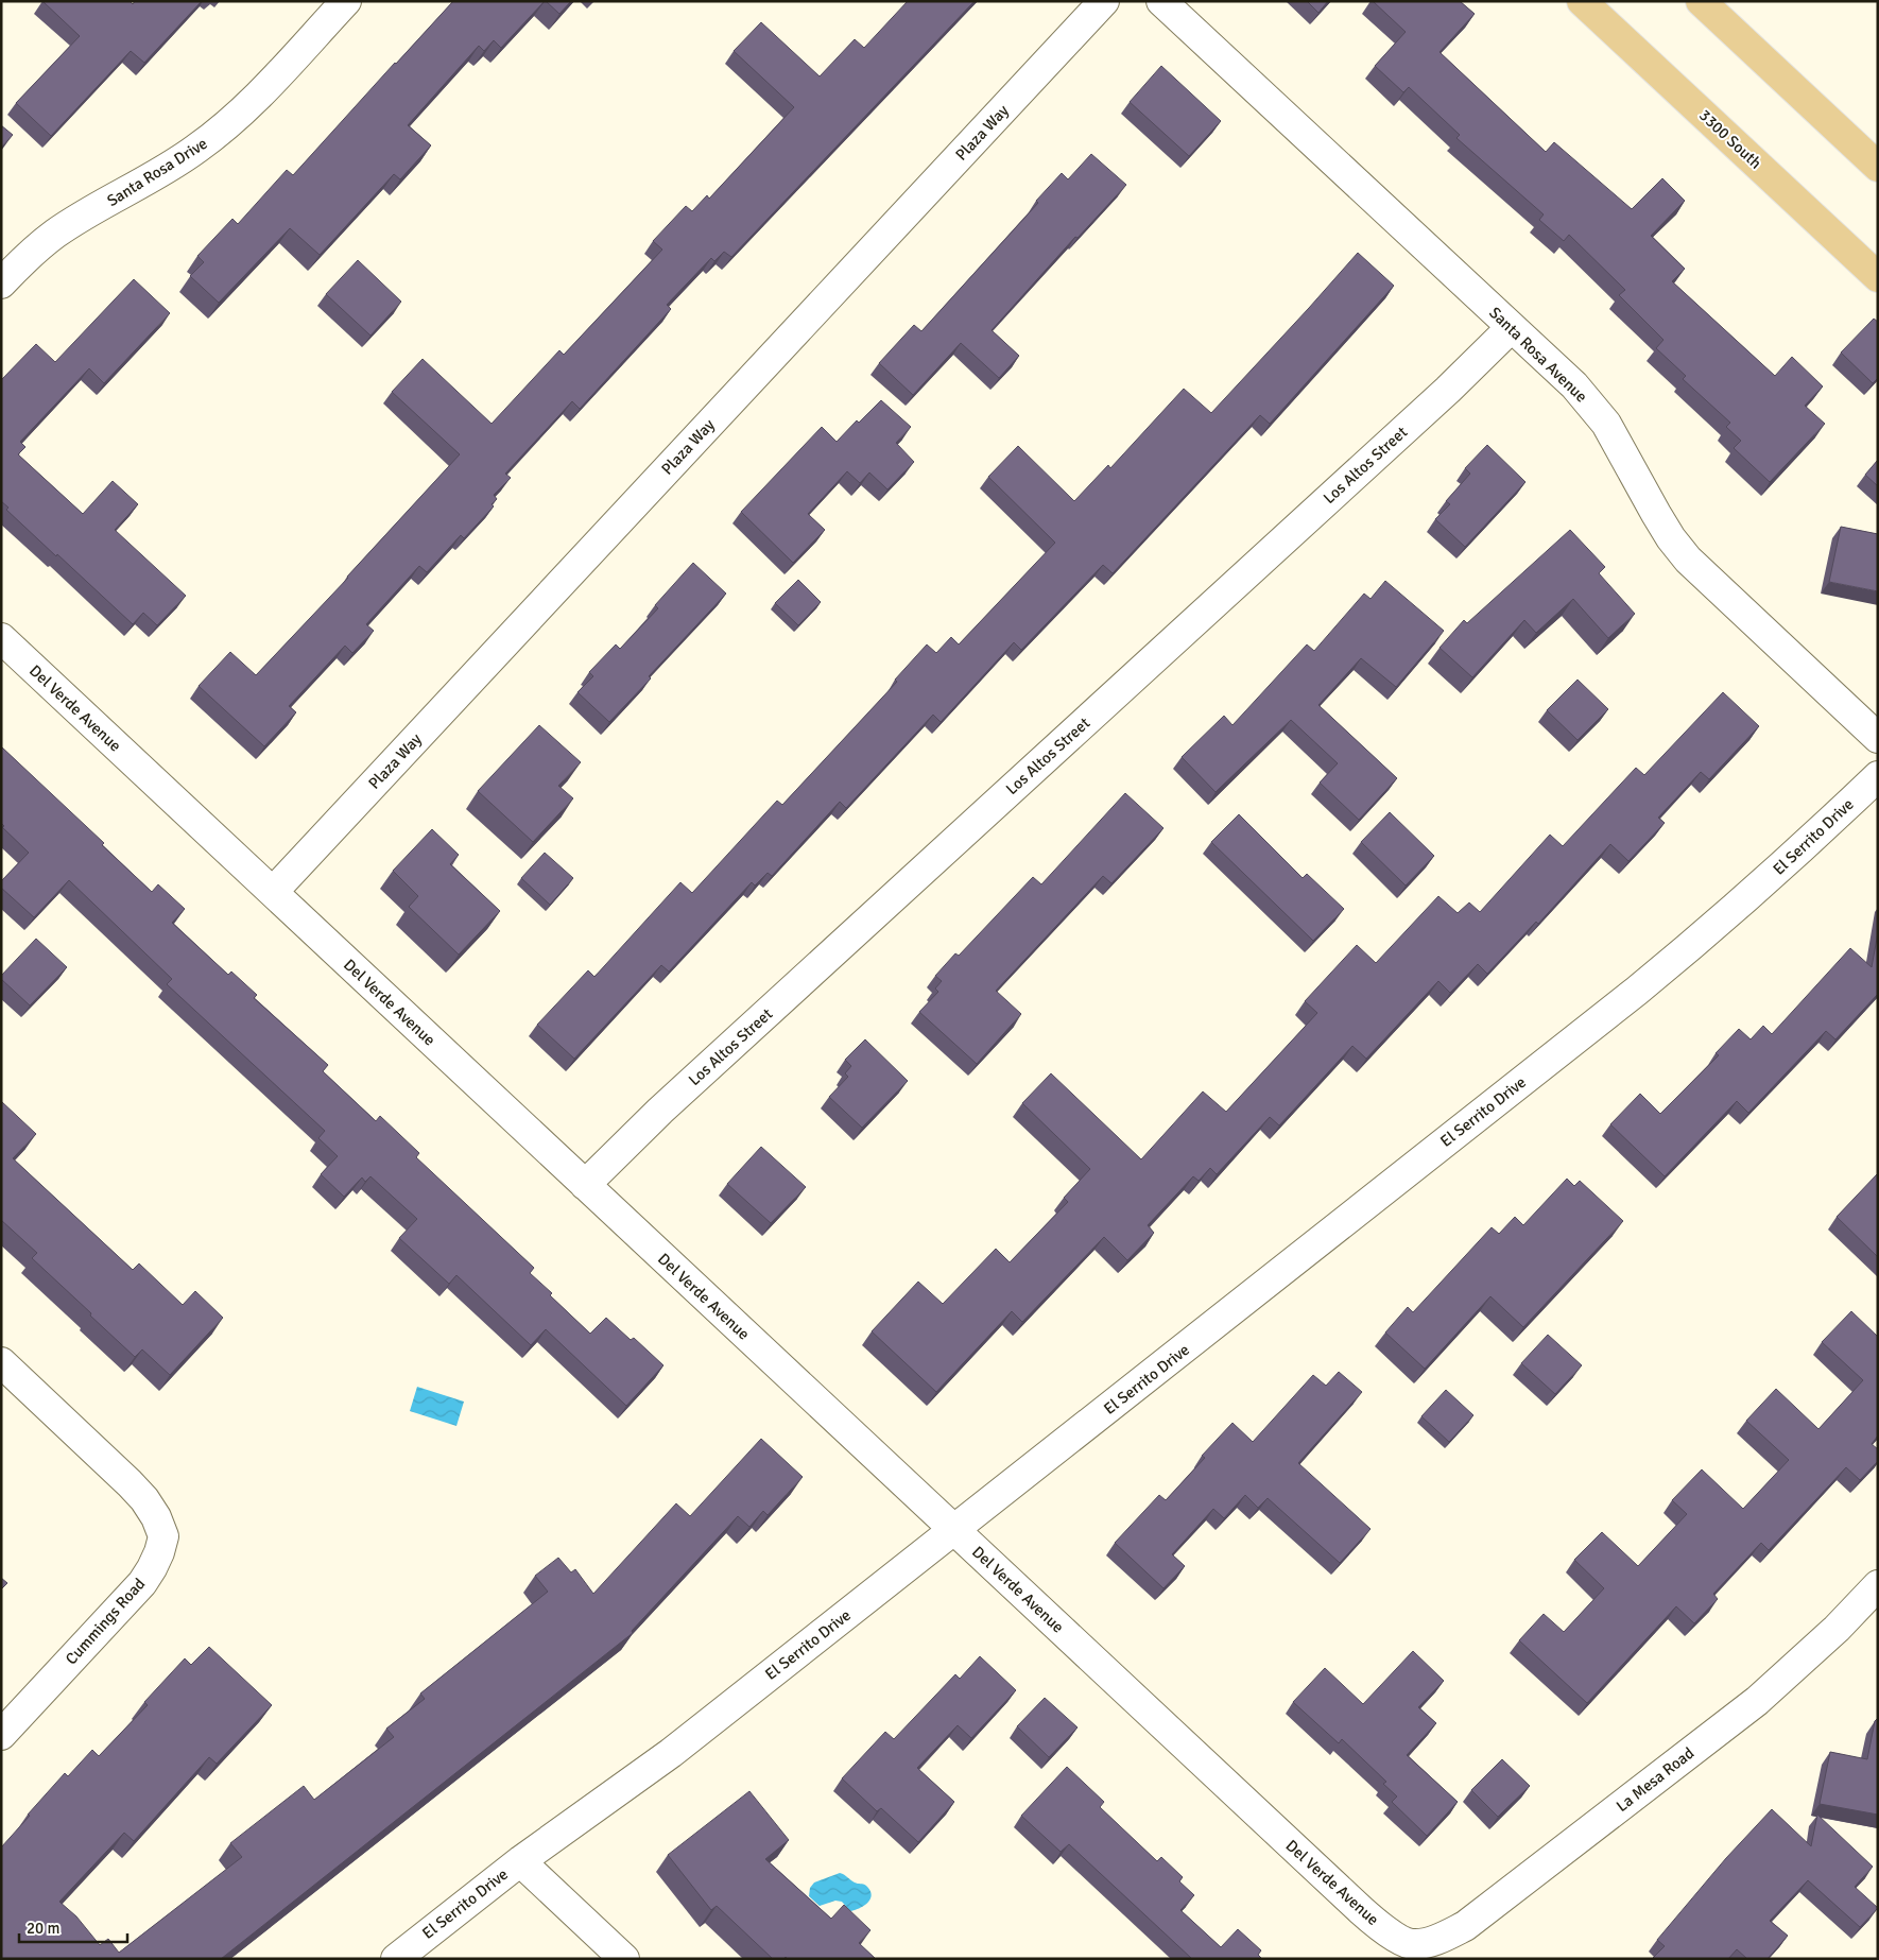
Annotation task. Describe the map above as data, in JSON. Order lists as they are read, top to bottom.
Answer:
{
  "streets": {
    "main road": ["3300 South"],
    "street": [
      "Plaza Way",
      "Santa Rosa Drive",
      "Santa Rosa Avenue",
      "Los Altos Street",
      "Del Verde Avenue",
      "El Serrito Drive",
      "Cummings Road",
      "La Mesa Road"
    ]
  },
  "crossings": [
    ["Plaza Way", "Del Verde Avenue"],
    ["Santa Rosa Avenue", "Los Altos Street"],
    ["Los Altos Street", "Del Verde Avenue"],
    ["Del Verde Avenue", "El Serrito Drive"],
    ["Del Verde Avenue", "La Mesa Road"]
  ],
  "scale_bar": "20 m"
}
